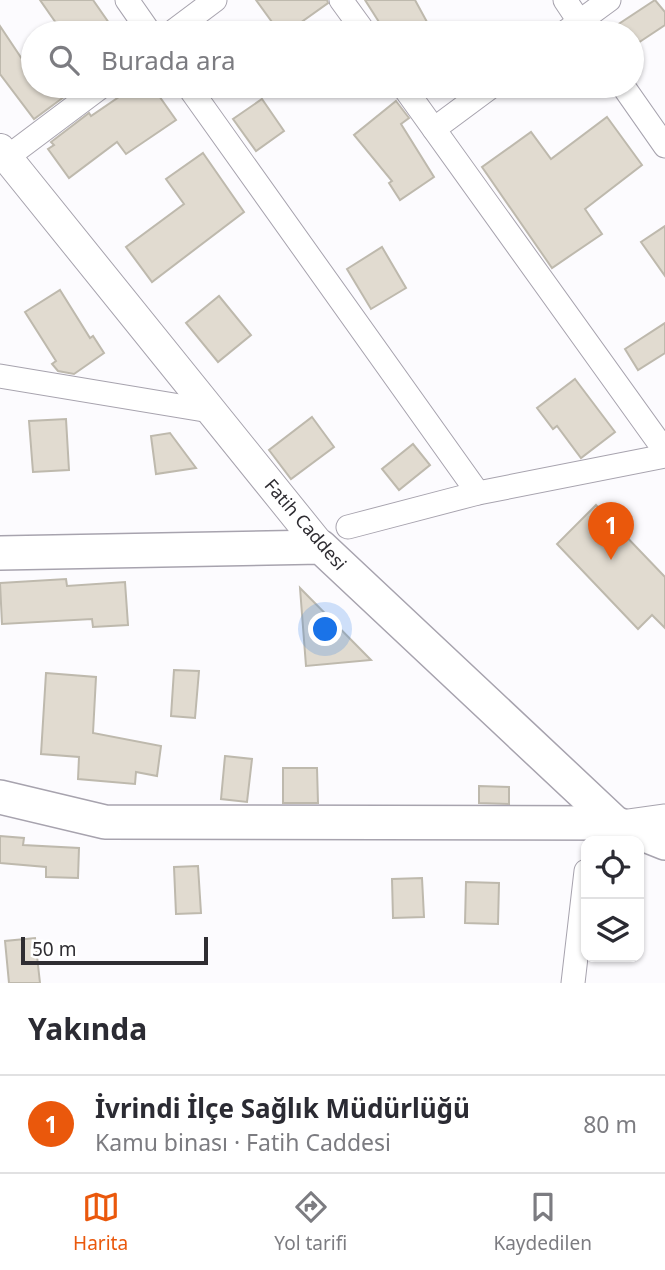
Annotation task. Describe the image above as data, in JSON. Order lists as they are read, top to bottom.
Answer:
{
  "streets": {
    "main road": ["Fatih Caddesi"]
  },
  "scale_bar": "50 m",
  "page": {
    "search": "Burada ara",
    "pins": "1",
    "scale": "50 m",
    "heading": "Yakında",
    "list": [
      {
        "mark": "1",
        "name": "İvrindi İlçe Sağlık Müdürlüğü",
        "note": "Kamu binası · Fatih Caddesi",
        "value": "80 m"
      }
    ],
    "nav": ["Harita", "Yol tarifi", "Kaydedilen"]
  }
}
